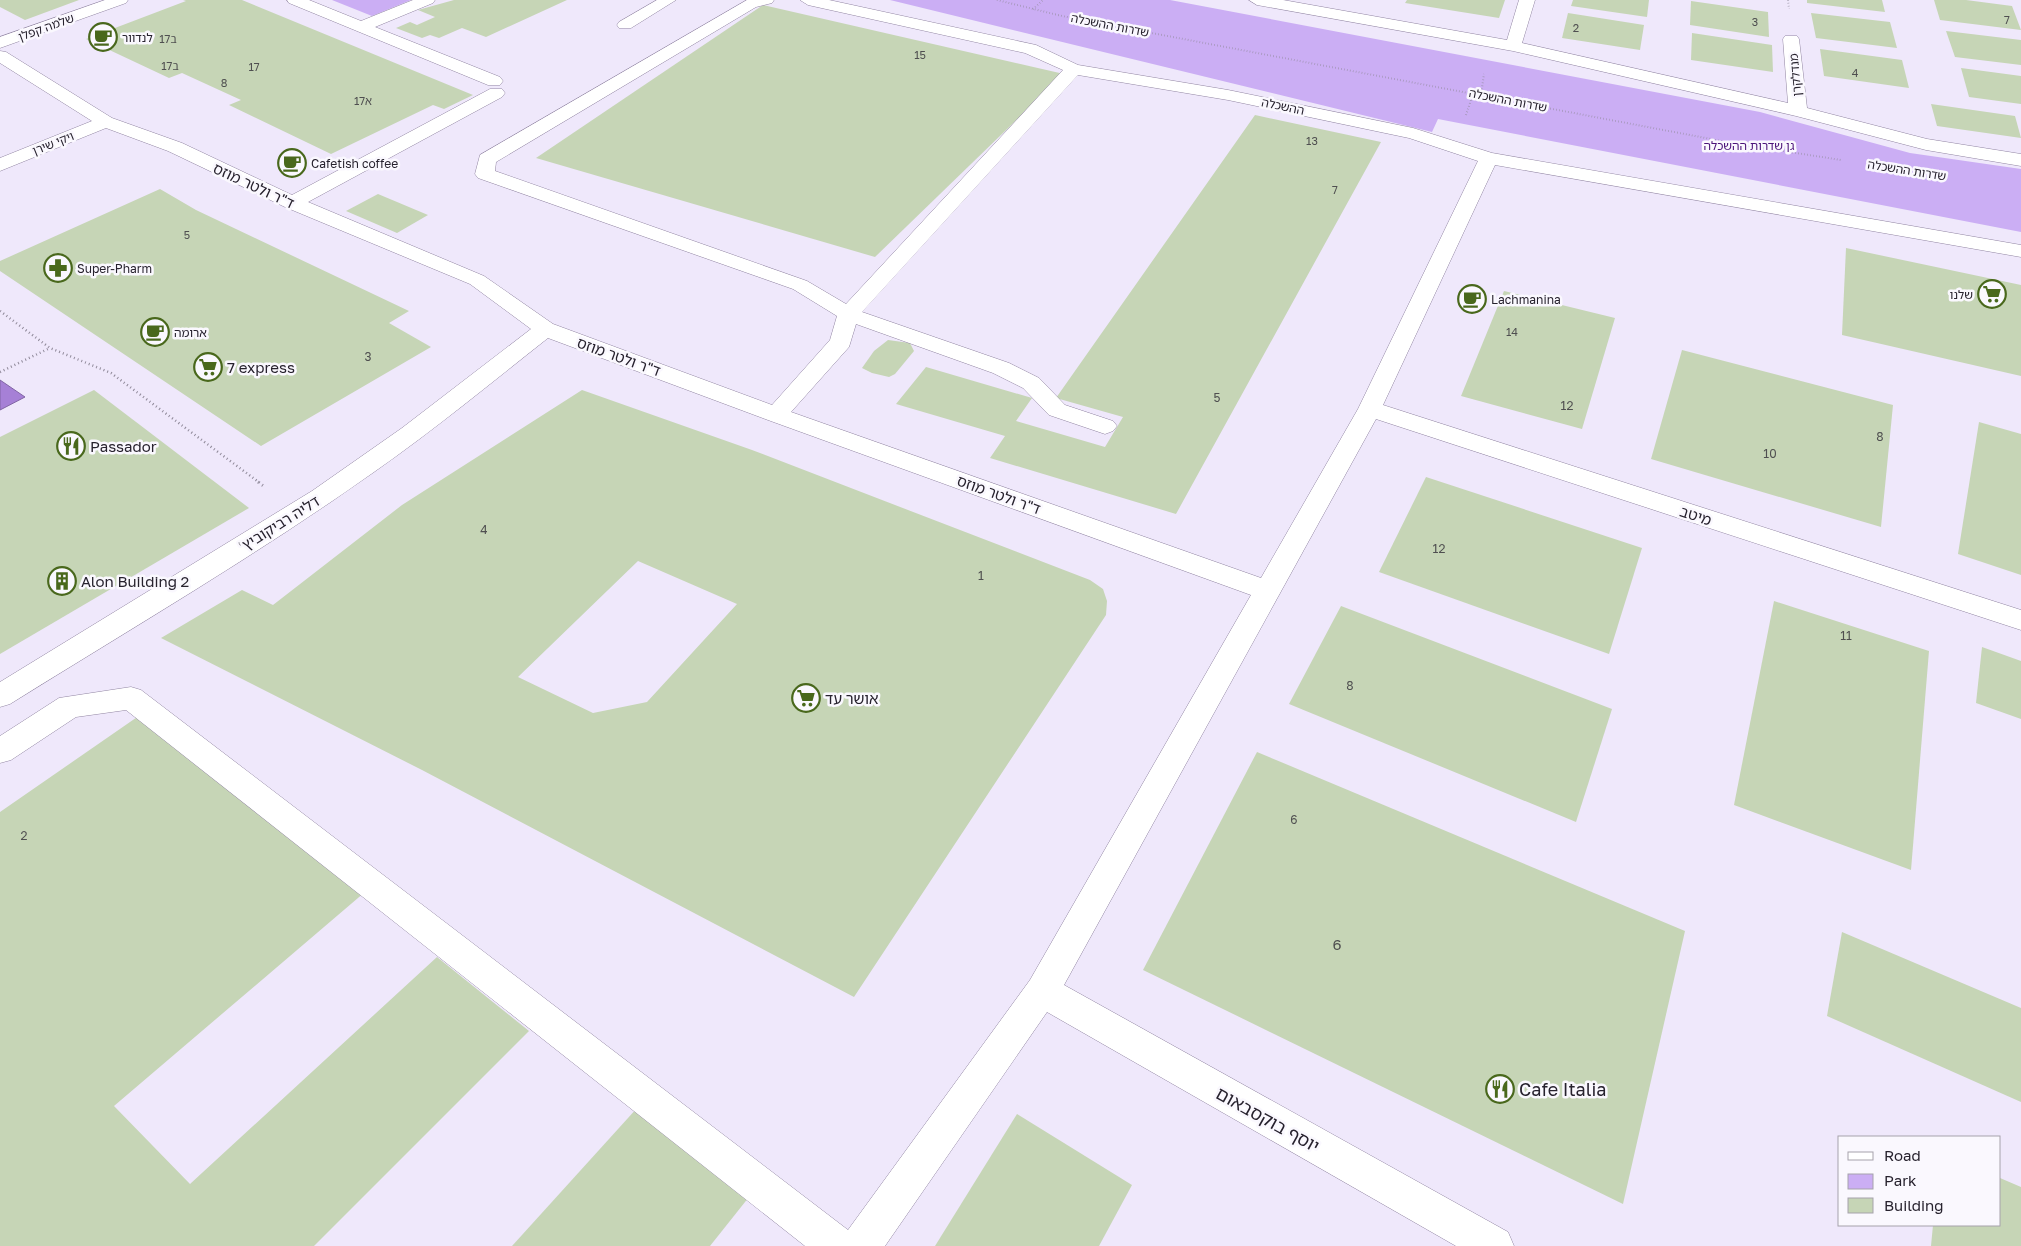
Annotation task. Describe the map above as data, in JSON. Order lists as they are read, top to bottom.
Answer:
{
  "streets": {
    "street": [
      "שדרות ההשכלה",
      "שלמה קפלן",
      "מנדלקרן",
      "ההשכלה",
      "ויקי שירן",
      "ד\"ר ולטר מוזס",
      "מיטב",
      "'דליה רביקוביץ",
      "יוסף בוקסבאום"
    ]
  },
  "crossings": [
    ["שדרות ההשכלה", "מנדלקרן"],
    ["ויקי שירן", "ד\"ר ולטר מוזס"],
    ["ד\"ר ולטר מוזס", "'דליה רביקוביץ"]
  ],
  "parks": ["גן שדרות ההשכלה"],
  "places": {
    "cafe": [
      "לנדוור",
      "Cafetish coffee",
      "Lachmanina",
      "ארומה"
    ],
    "pharmacy": ["Super-Pharm"],
    "supermarket": ["שלנו", "7 express", "אושר עד"],
    "restaurant": ["Passador", "Cafe Italia"],
    "building": ["Alon Building 2"]
  },
  "house_numbers": [
    "7",
    "3",
    "2",
    "17ב",
    "15",
    "17ב",
    "17",
    "4",
    "8",
    "17א",
    "13",
    "7",
    "5",
    "14",
    "3",
    "5",
    "12",
    "8",
    "10",
    "4",
    "12",
    "1",
    "11",
    "8",
    "6",
    "2",
    "6"
  ],
  "legend": ["Road", "Park", "Building"]
}
